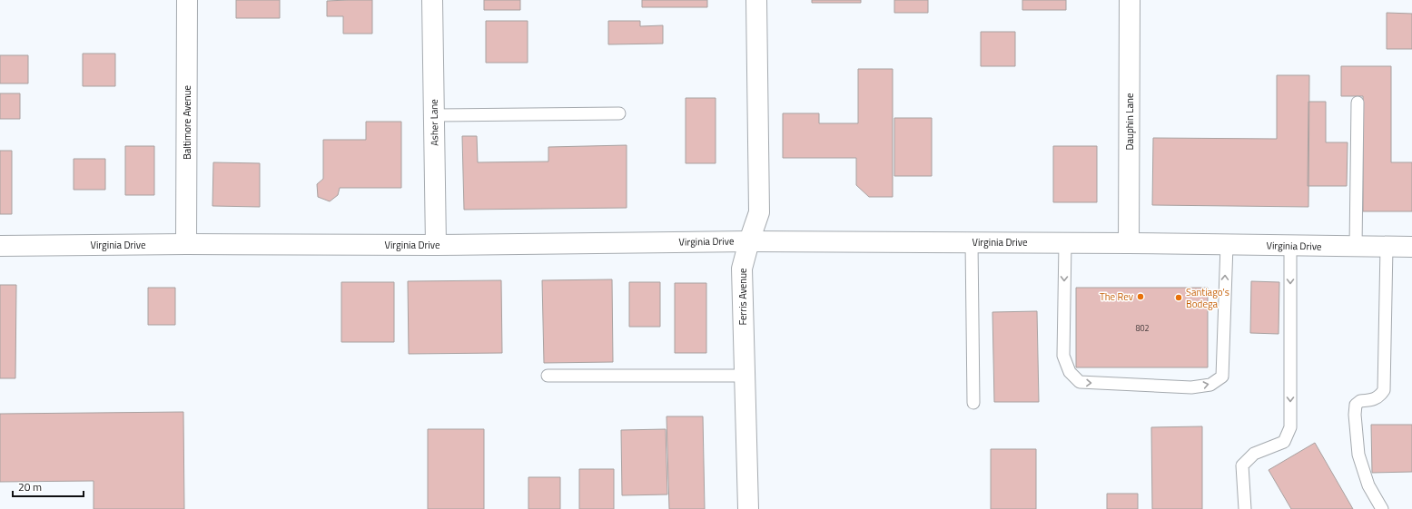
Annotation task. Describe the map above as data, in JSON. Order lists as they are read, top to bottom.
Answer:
{
  "streets": {
    "street": [
      "Dauphin Lane",
      "Baltimore Avenue",
      "Asher Lane",
      "Virginia Drive",
      "Ferris Avenue"
    ]
  },
  "crossings": [
    ["Dauphin Lane", "Virginia Drive"],
    ["Baltimore Avenue", "Virginia Drive"],
    ["Asher Lane", "Virginia Drive"],
    ["Virginia Drive", "Ferris Avenue"]
  ],
  "places": ["The Rev", "Santiago's Bodega"],
  "house_numbers": ["802"],
  "scale_bar": "20 m"
}
